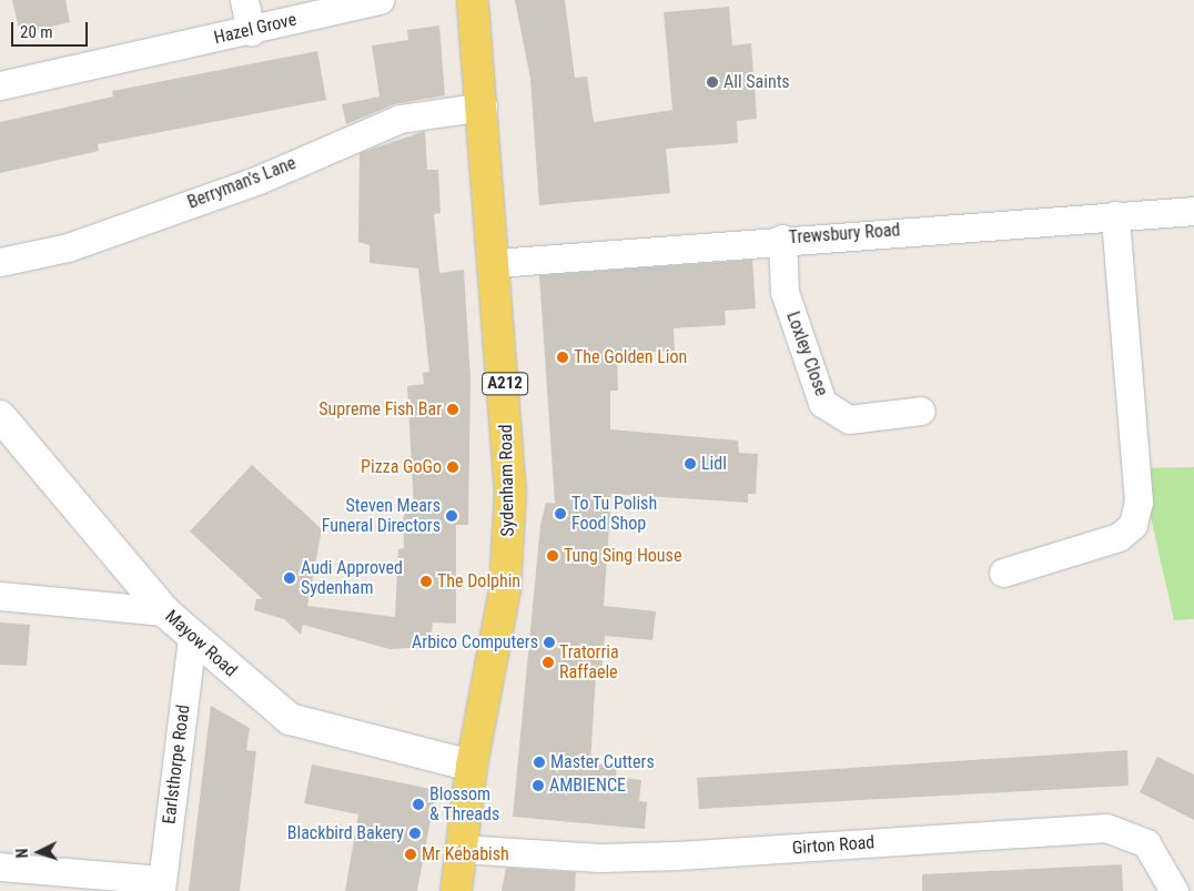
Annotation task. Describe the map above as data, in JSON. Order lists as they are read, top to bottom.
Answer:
{
  "streets": {
    "main road": ["A212", "Sydenham Road"],
    "street": [
      "Hazel Grove",
      "Berryman's Lane",
      "Trewsbury Road",
      "Loxley Close",
      "Mayow Road",
      "Earlsthorpe Road",
      "Girton Road"
    ]
  },
  "crossings": [
    ["Berryman's Lane", "Sydenham Road"],
    ["Trewsbury Road", "Loxley Close"],
    ["Trewsbury Road", "Sydenham Road"],
    ["Sydenham Road", "Mayow Road"],
    ["Sydenham Road", "Girton Road"],
    ["Mayow Road", "Earlsthorpe Road"]
  ],
  "places": [
    "All Saints",
    "The Golden Lion",
    "Supreme Fish Bar",
    "Lidl",
    "Pizza GoGo",
    "To Tu Polish Food Shop",
    "Steven Mears Funeral Directors",
    "Tung Sing House",
    "Audi Approved Sydenham",
    "The Dolphin",
    "Arbico Computers",
    "Tratorria Raffaele",
    "Master Cutters",
    "AMBIENCE",
    "Blossom & Threads",
    "Blackbird Bakery",
    "Mr Kebabish"
  ],
  "scale_bar": "20 m",
  "north": "left"
}
